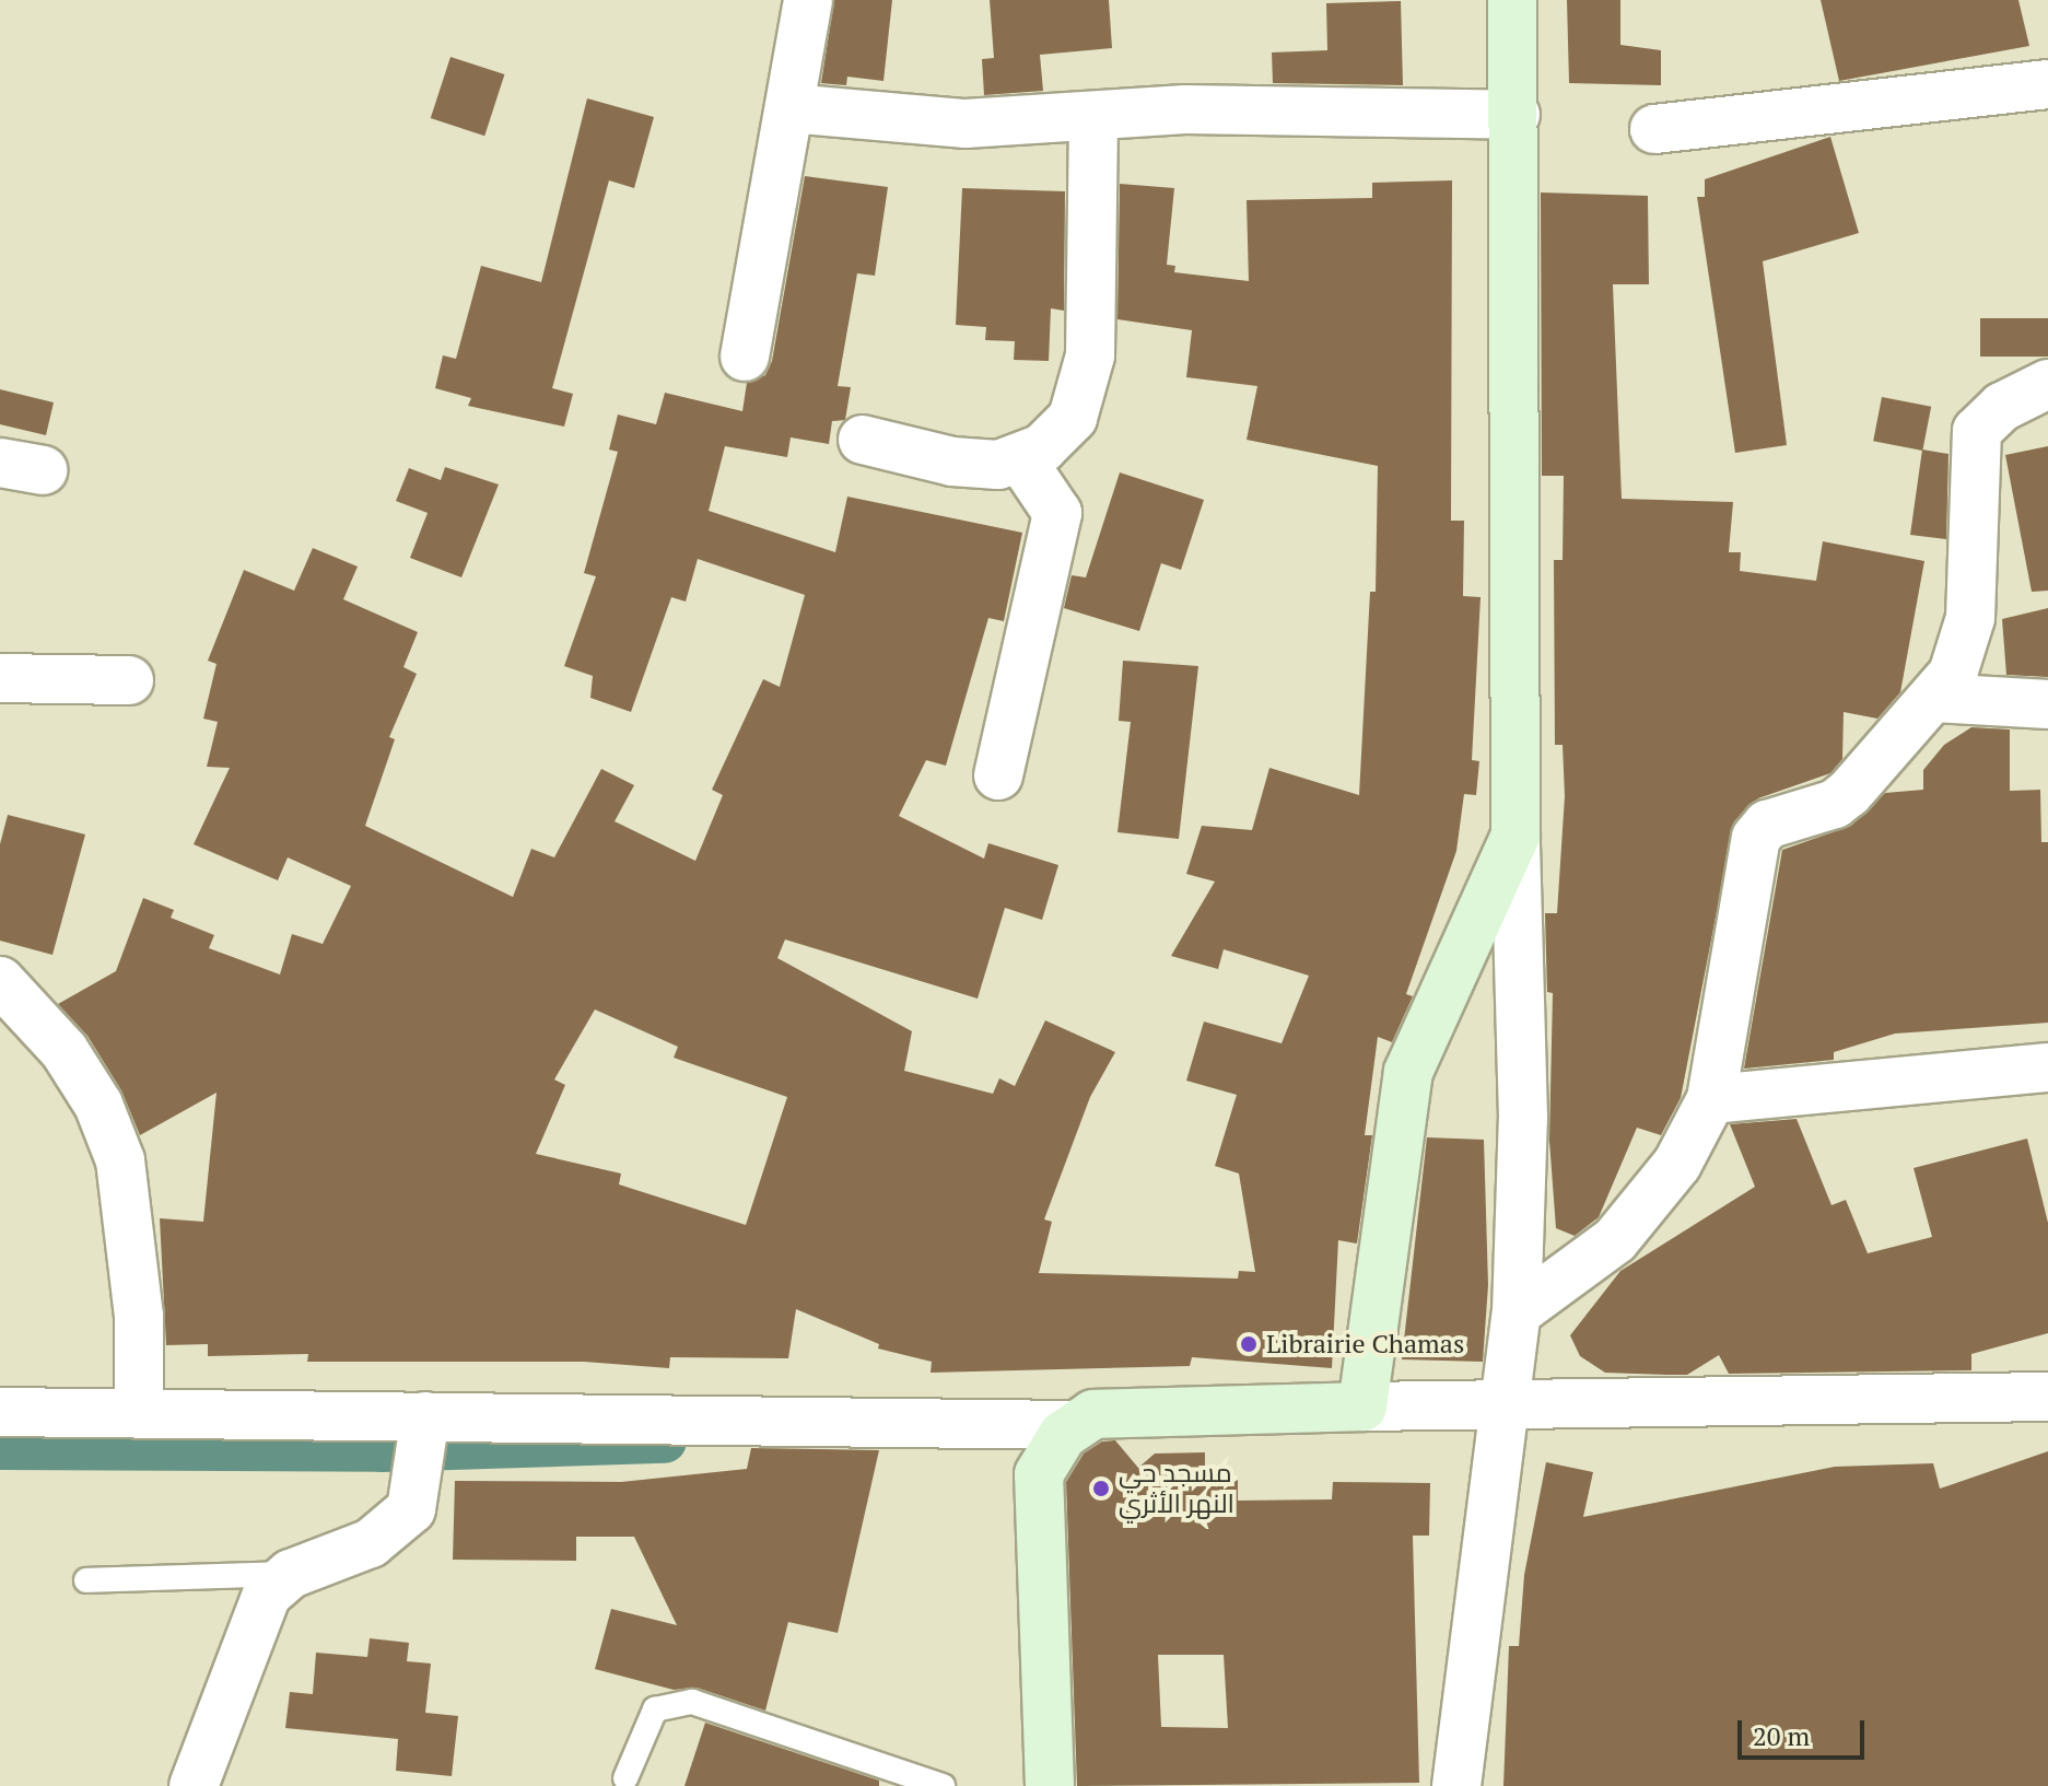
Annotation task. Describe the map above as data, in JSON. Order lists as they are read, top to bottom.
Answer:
{
  "places": ["Librairie Chamas", "مسجد حي النهر الأثري"],
  "scale_bar": "20 m"
}
